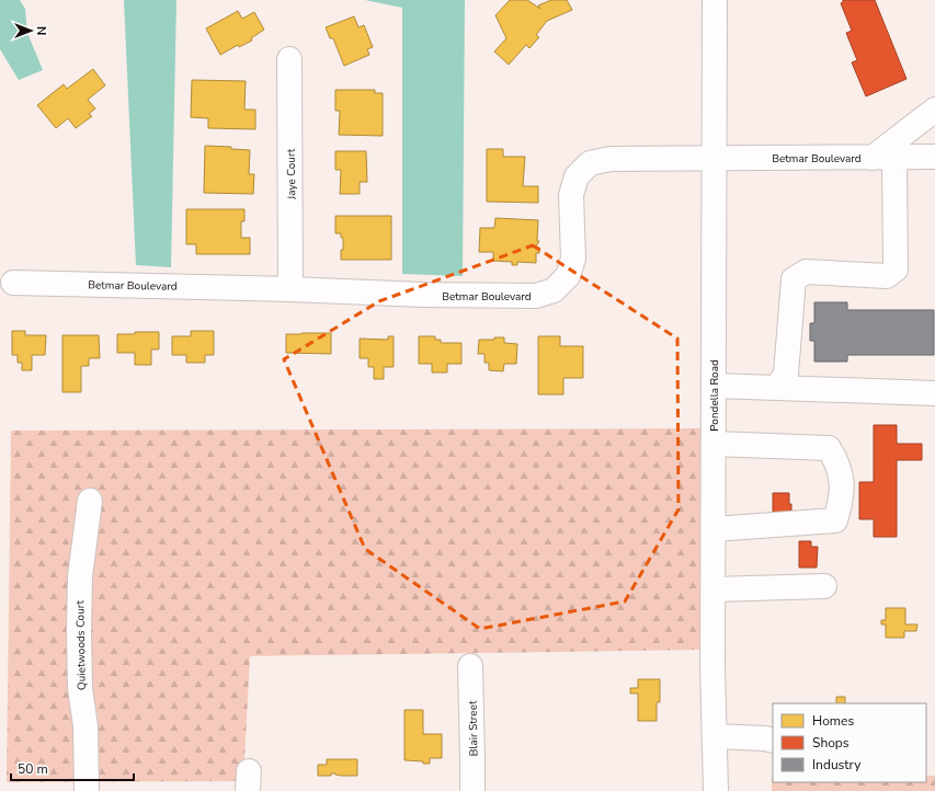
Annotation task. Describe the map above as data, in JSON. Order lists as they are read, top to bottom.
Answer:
{
  "streets": {
    "street": [
      "Betmar Boulevard",
      "Jaye Court",
      "Pondella Road",
      "Quietwoods Court",
      "Blair Street"
    ]
  },
  "crossings": [
    ["Betmar Boulevard", "Jaye Court"],
    ["Betmar Boulevard", "Pondella Road"]
  ],
  "legend": ["Homes", "Shops", "Industry"],
  "scale_bar": "50 m",
  "north": "right"
}
